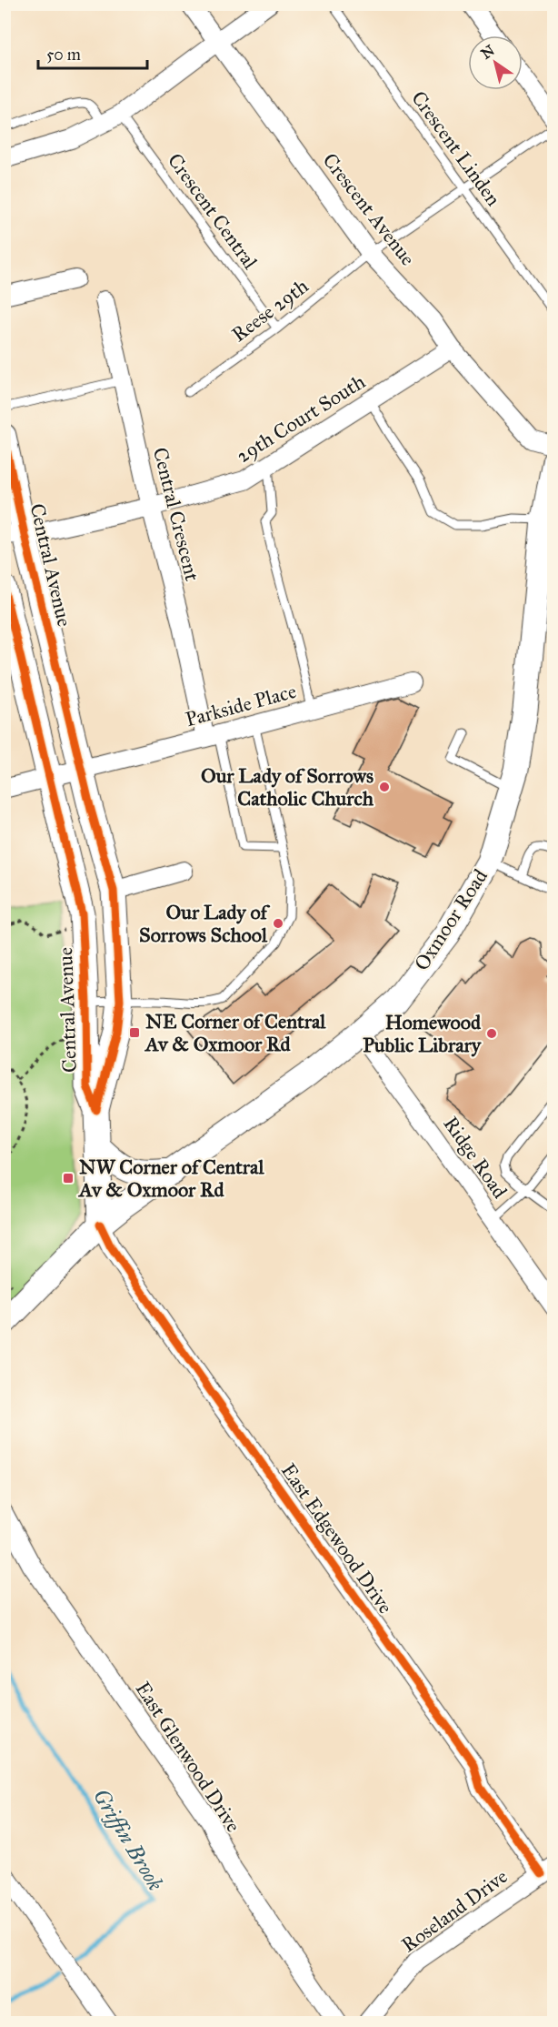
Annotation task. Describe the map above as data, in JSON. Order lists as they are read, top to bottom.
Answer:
{
  "streets": {
    "main road": ["Central Avenue", "Oxmoor Road"],
    "street": [
      "Crescent Avenue",
      "29th Court South",
      "Central Crescent",
      "Parkside Place",
      "Ridge Road",
      "East Edgewood Drive",
      "East Glenwood Drive",
      "Roseland Drive"
    ],
    "lane": ["Crescent Linden", "Crescent Central", "Reese 29th"]
  },
  "crossings": [
    ["Crescent Linden", "Reese 29th"],
    ["Crescent Avenue", "Reese 29th"],
    ["Crescent Avenue", "29th Court South"],
    ["Crescent Central", "Reese 29th"],
    ["29th Court South", "Central Crescent"],
    ["29th Court South", "Central Avenue"],
    ["Central Crescent", "Parkside Place"],
    ["Central Avenue", "Parkside Place"],
    ["Central Avenue", "Oxmoor Road"],
    ["Central Avenue", "East Edgewood Drive"],
    ["Oxmoor Road", "Ridge Road"],
    ["Oxmoor Road", "East Edgewood Drive"],
    ["East Edgewood Drive", "Roseland Drive"]
  ],
  "water": ["Griffin Brook"],
  "places": {
    "other": ["Our Lady of Sorrows Catholic Church", "Our Lady of Sorrows School", "Homewood Public Library"],
    "transit": ["NE Corner of Central Av & Oxmoor Rd", "NW Corner of Central Av & Oxmoor Rd"]
  },
  "scale_bar": "50 m",
  "north": "top left"
}
